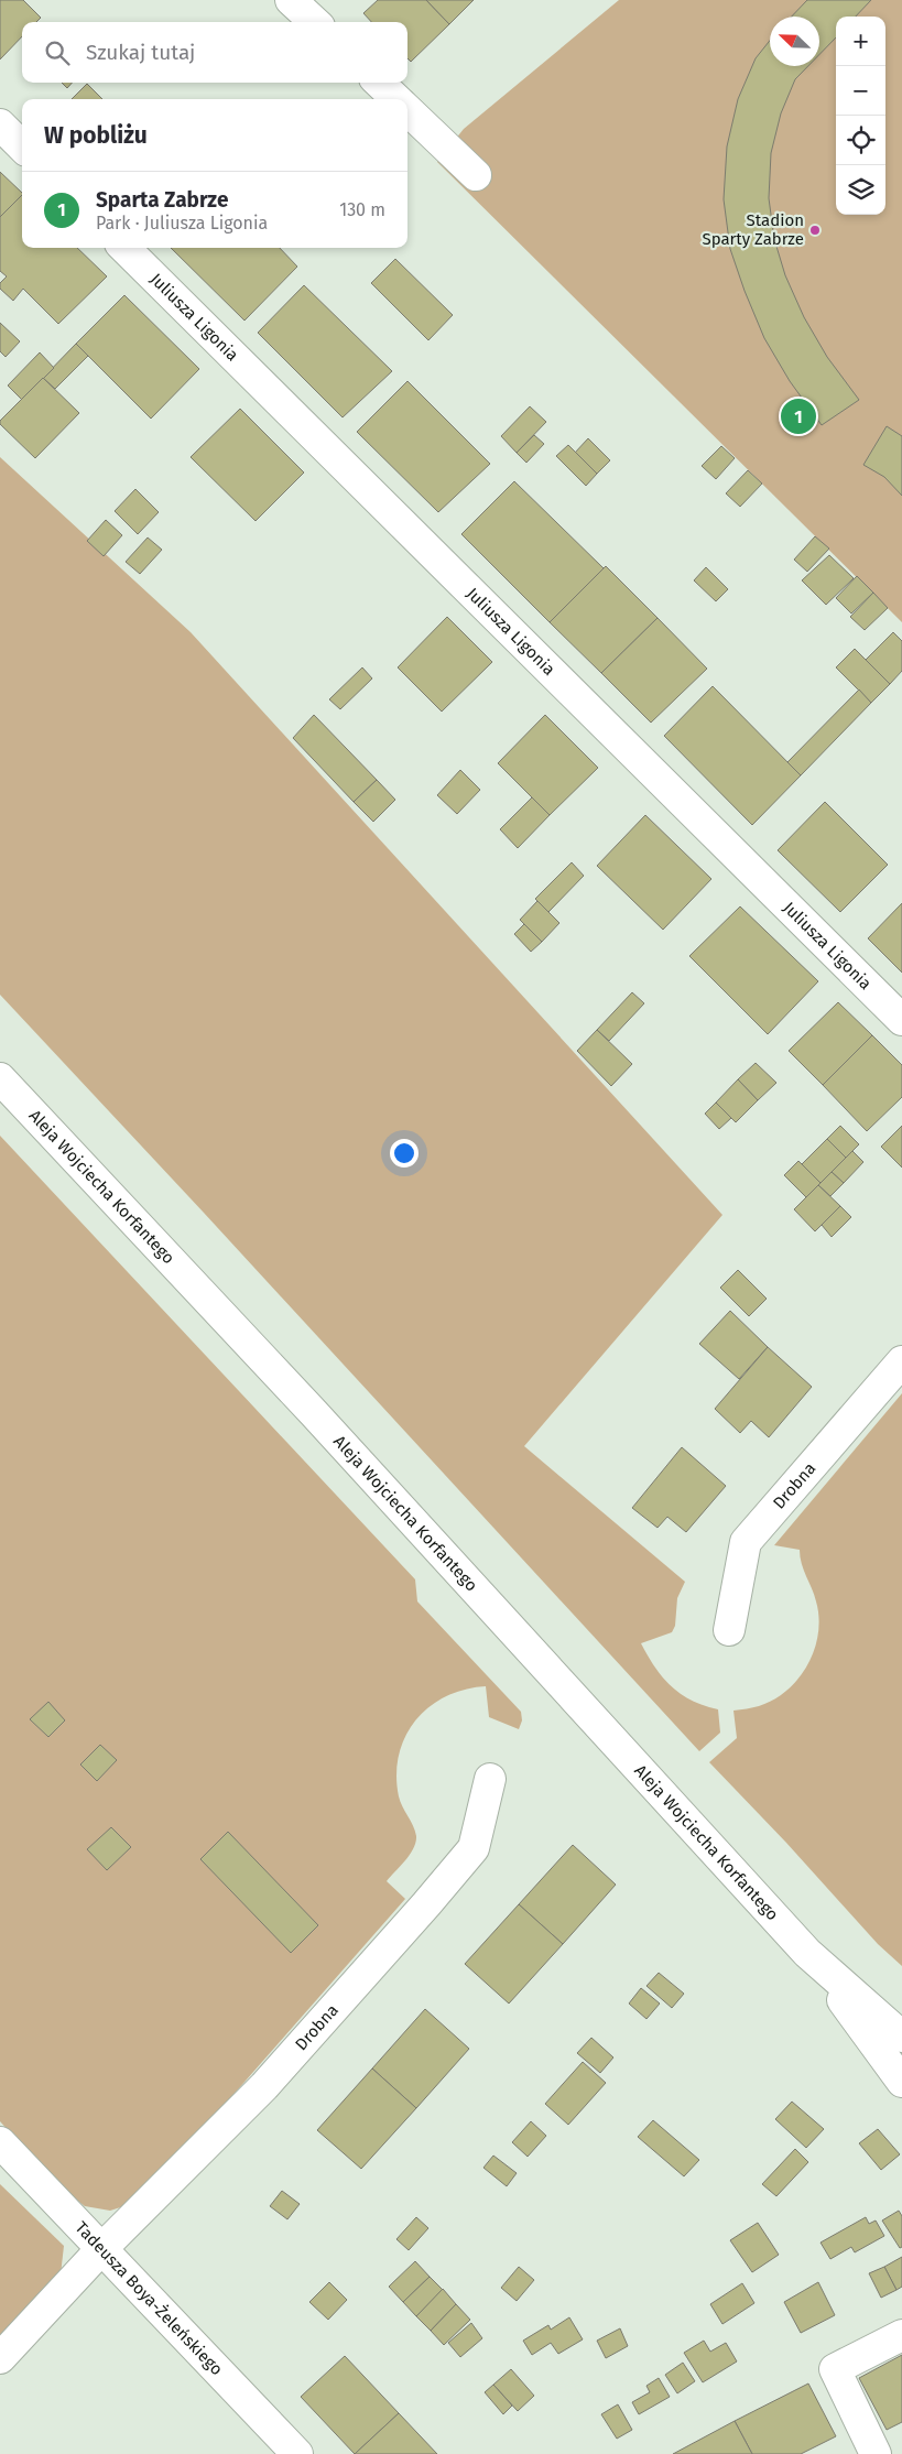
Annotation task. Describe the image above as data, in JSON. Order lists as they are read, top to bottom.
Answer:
{
  "streets": {
    "street": [
      "Juliusza Ligonia",
      "Aleja Wojciecha Korfantego",
      "Drobna",
      "Tadeusza Boya-Żeleńskiego"
    ]
  },
  "crossings": [
    ["Drobna", "Tadeusza Boya-Żeleńskiego"]
  ],
  "places": ["Stadion Sparty Zabrze"],
  "north": "top left",
  "page": {
    "map_buttons": ["+", "−"],
    "search": "Szukaj tutaj",
    "heading": "W pobliżu",
    "list": [
      {
        "mark": "1",
        "name": "Sparta Zabrze",
        "note": "Park · Juliusza Ligonia",
        "value": "130 m"
      }
    ],
    "pins": "1"
  }
}
